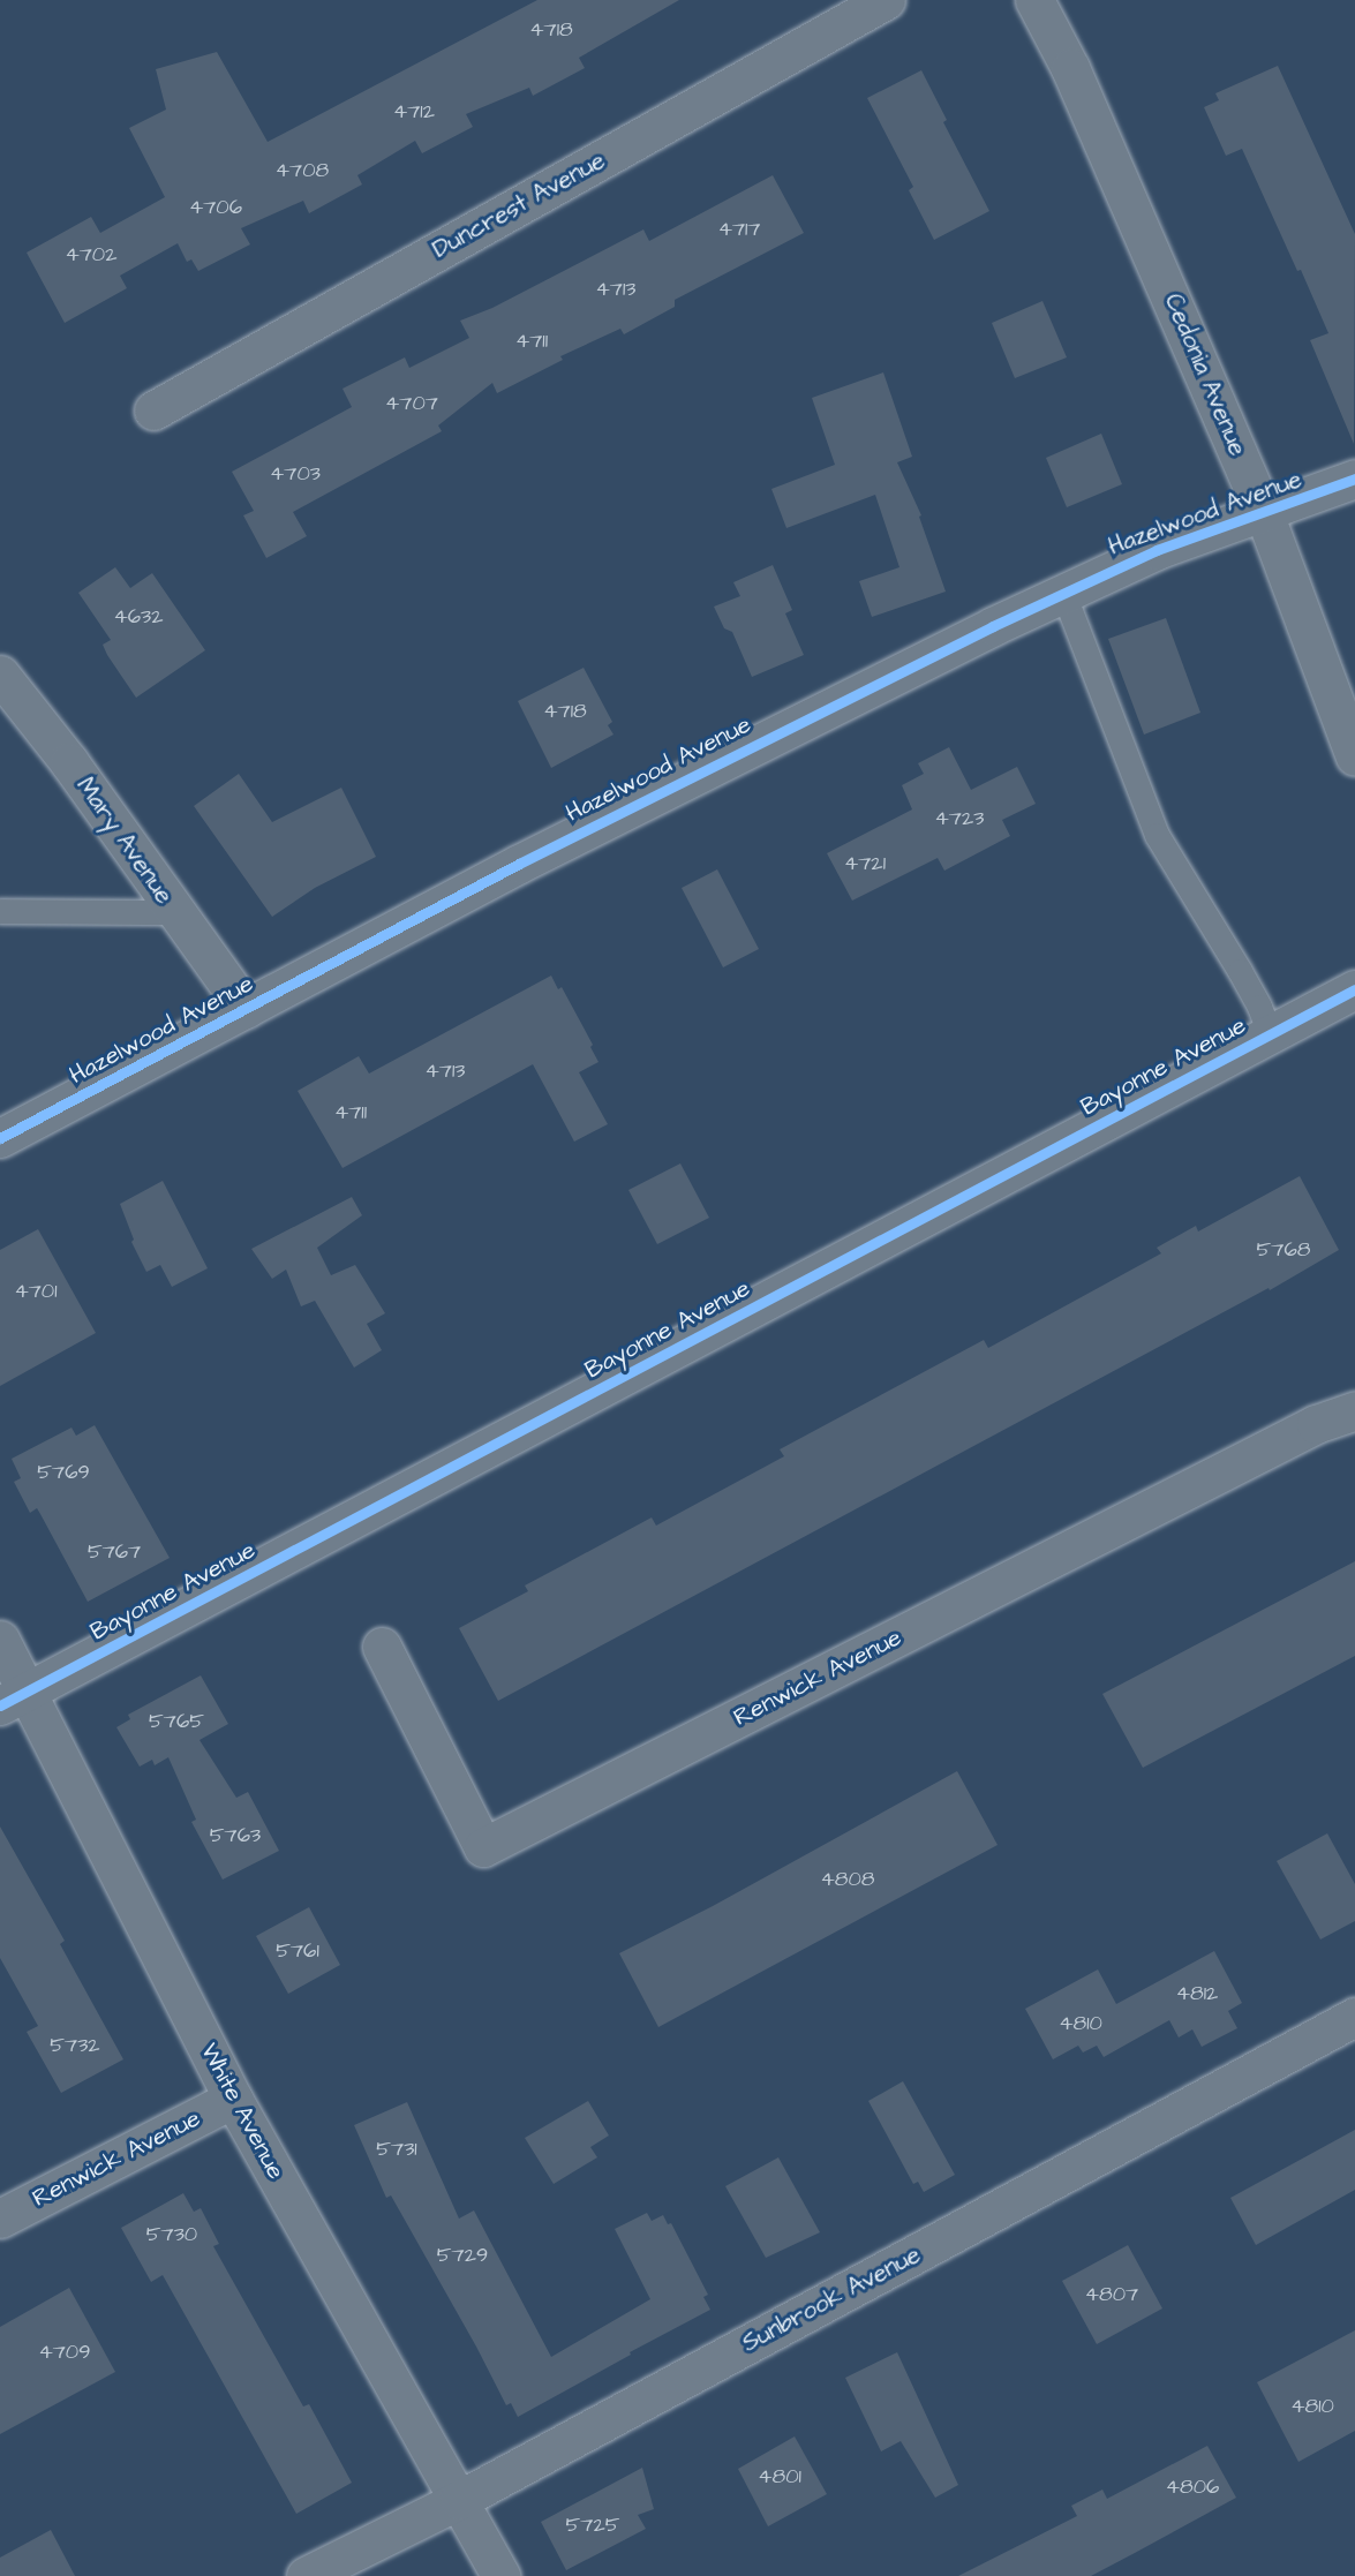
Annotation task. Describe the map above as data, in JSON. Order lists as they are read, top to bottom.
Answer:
{
  "streets": {
    "street": [
      "Duncrest Avenue",
      "Cedonia Avenue",
      "Hazelwood Avenue",
      "Mary Avenue",
      "Bayonne Avenue",
      "Renwick Avenue",
      "White Avenue",
      "Sunbrook Avenue"
    ]
  },
  "crossings": [
    ["Cedonia Avenue", "Hazelwood Avenue"],
    ["Hazelwood Avenue", "Mary Avenue"],
    ["Bayonne Avenue", "White Avenue"],
    ["Renwick Avenue", "White Avenue"],
    ["White Avenue", "Sunbrook Avenue"]
  ],
  "house_numbers": [
    "4718",
    "4712",
    "4708",
    "4706",
    "4717",
    "4702",
    "4713",
    "4711",
    "4707",
    "4703",
    "4632",
    "4718",
    "4723",
    "4721",
    "4713",
    "4711",
    "5768",
    "4701",
    "5769",
    "5767",
    "5765",
    "5763",
    "4808",
    "5761",
    "4812",
    "4810",
    "5732",
    "5731",
    "5730",
    "5729",
    "4807",
    "4709",
    "4810",
    "4801",
    "4806",
    "5725"
  ]
}
